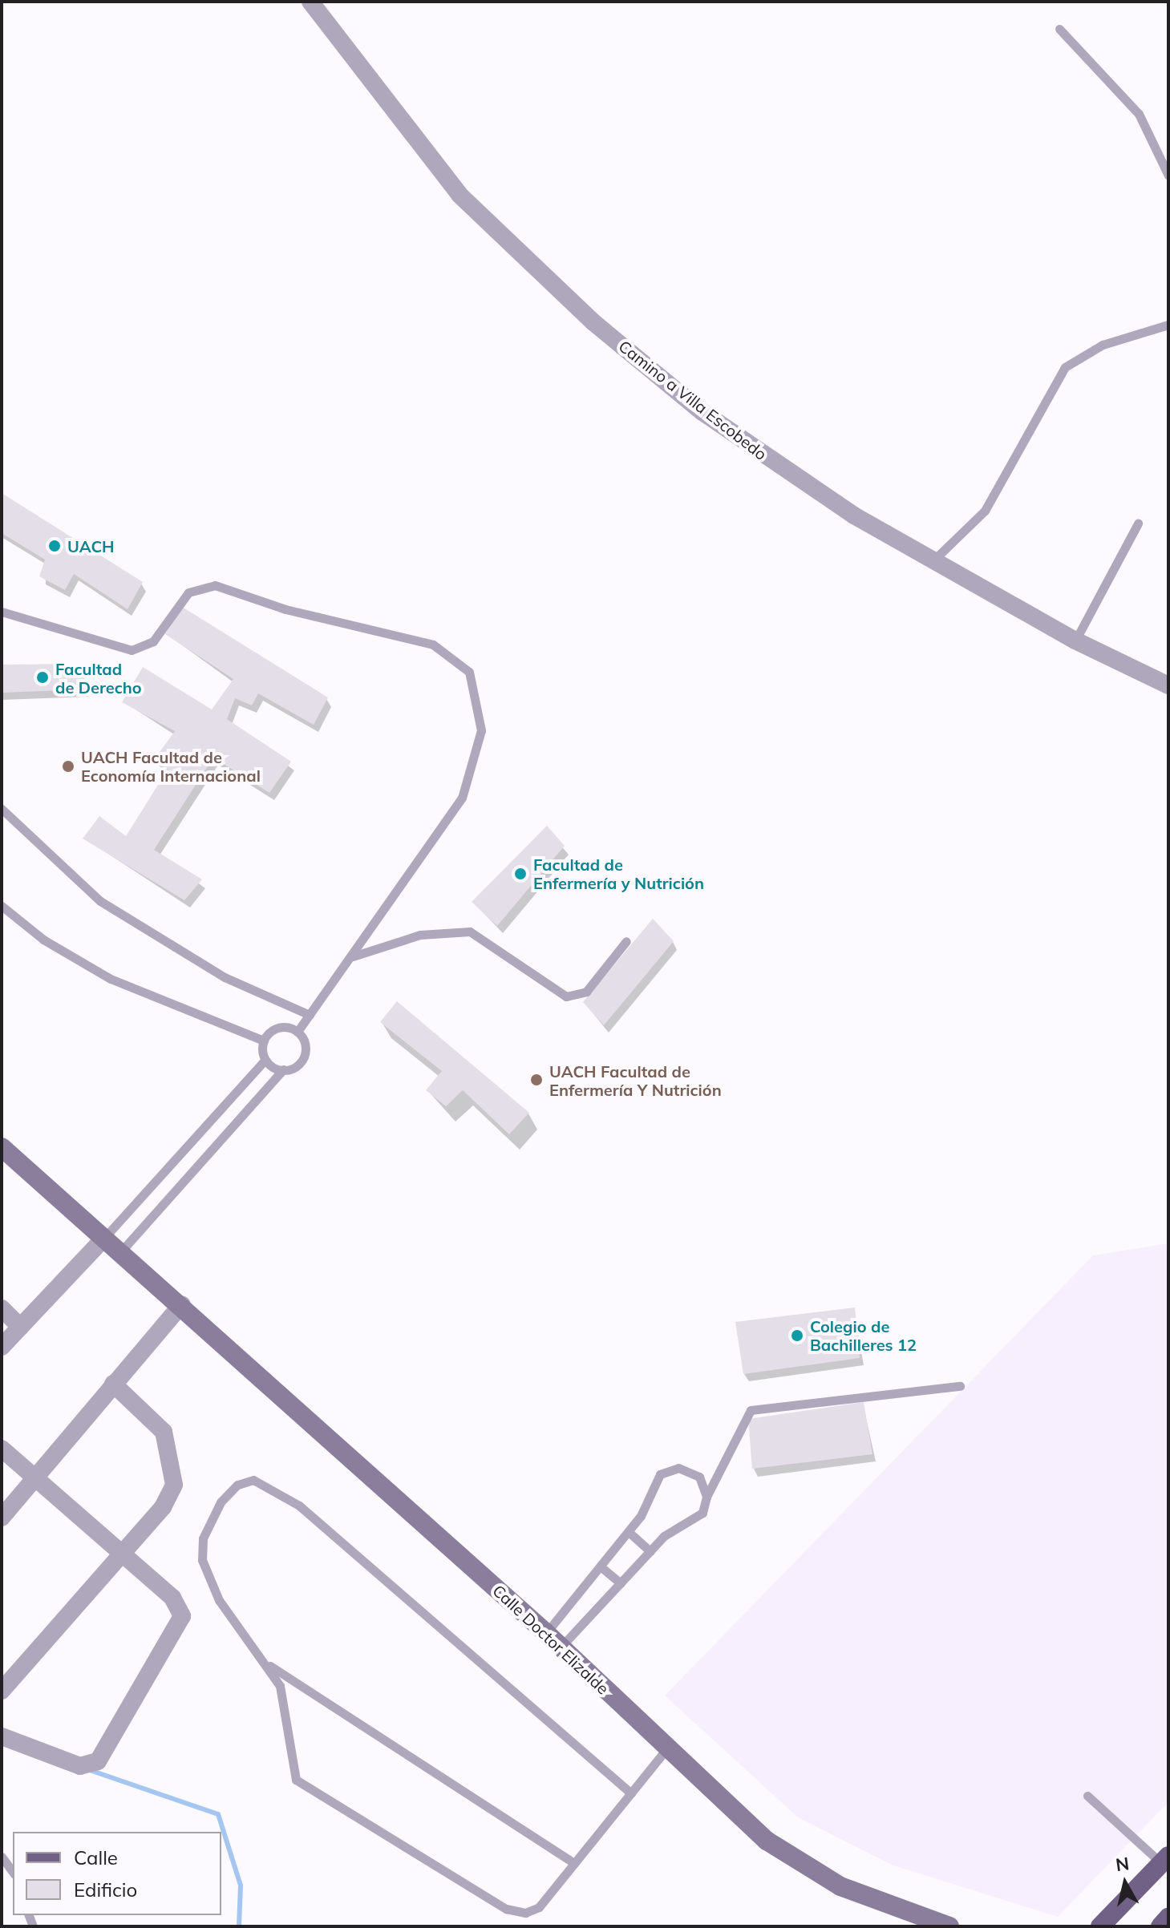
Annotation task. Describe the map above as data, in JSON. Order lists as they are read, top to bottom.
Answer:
{
  "streets": {
    "street": ["Camino a Villa Escobedo", "Calle Doctor Elizalde"]
  },
  "places": [
    "UACH",
    "Facultad de Derecho",
    "UACH Facultad de Economía Internacional",
    "Facultad de Enfermería y Nutrición",
    "UACH Facultad de Enfermería Y Nutrición",
    "Colegio de Bachilleres 12"
  ],
  "legend": ["Calle", "Edificio"],
  "north": "top"
}
